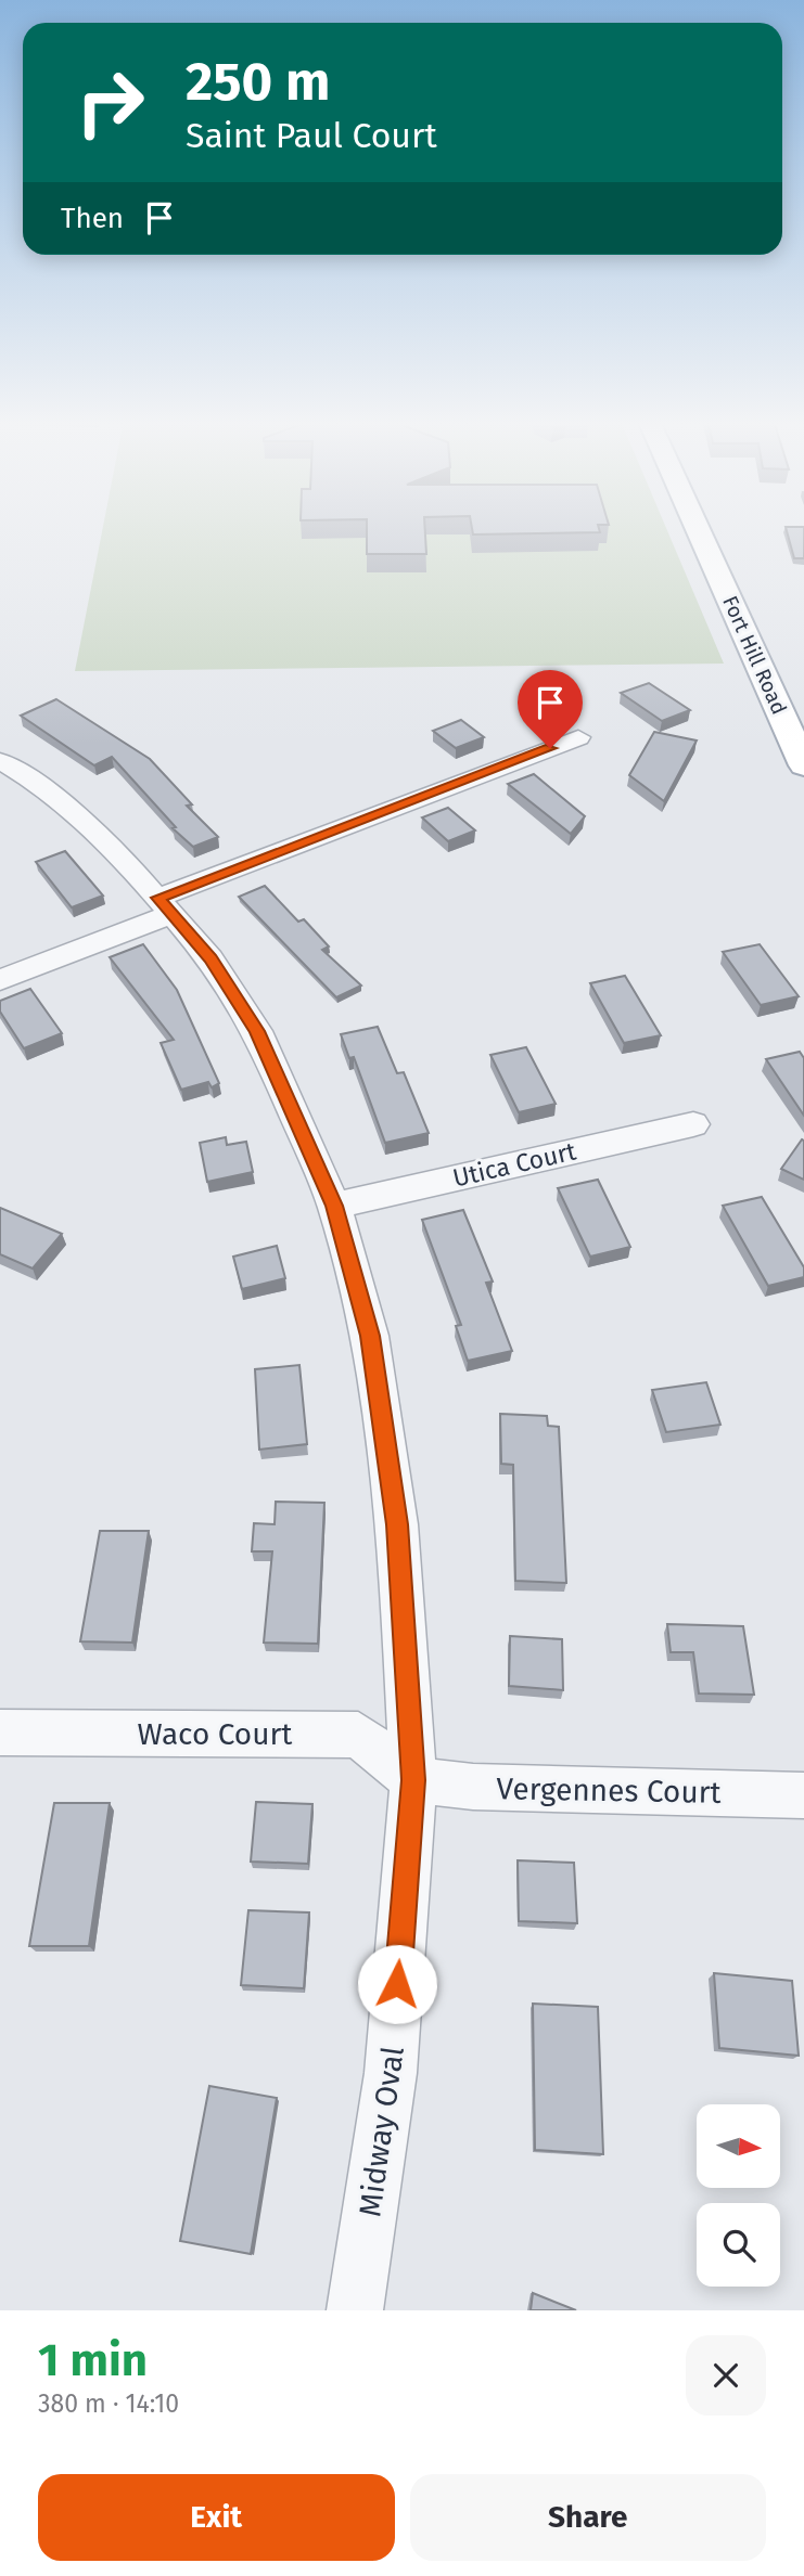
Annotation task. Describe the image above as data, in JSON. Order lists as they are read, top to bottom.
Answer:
{
  "streets": {
    "main road": ["Fort Hill Road"],
    "street": [
      "Utica Court",
      "Waco Court",
      "Vergennes Court",
      "Midway Oval"
    ]
  },
  "crossings": [
    ["Utica Court", "Midway Oval"],
    ["Waco Court", "Vergennes Court"],
    ["Waco Court", "Midway Oval"],
    ["Vergennes Court", "Midway Oval"]
  ],
  "north": "right",
  "page": {
    "turn": ["250 m", "Saint Paul Court"],
    "then": "Then",
    "heading": ["1 min", "380 m · 14:10"],
    "buttons": ["Exit", "Share"]
  }
}
